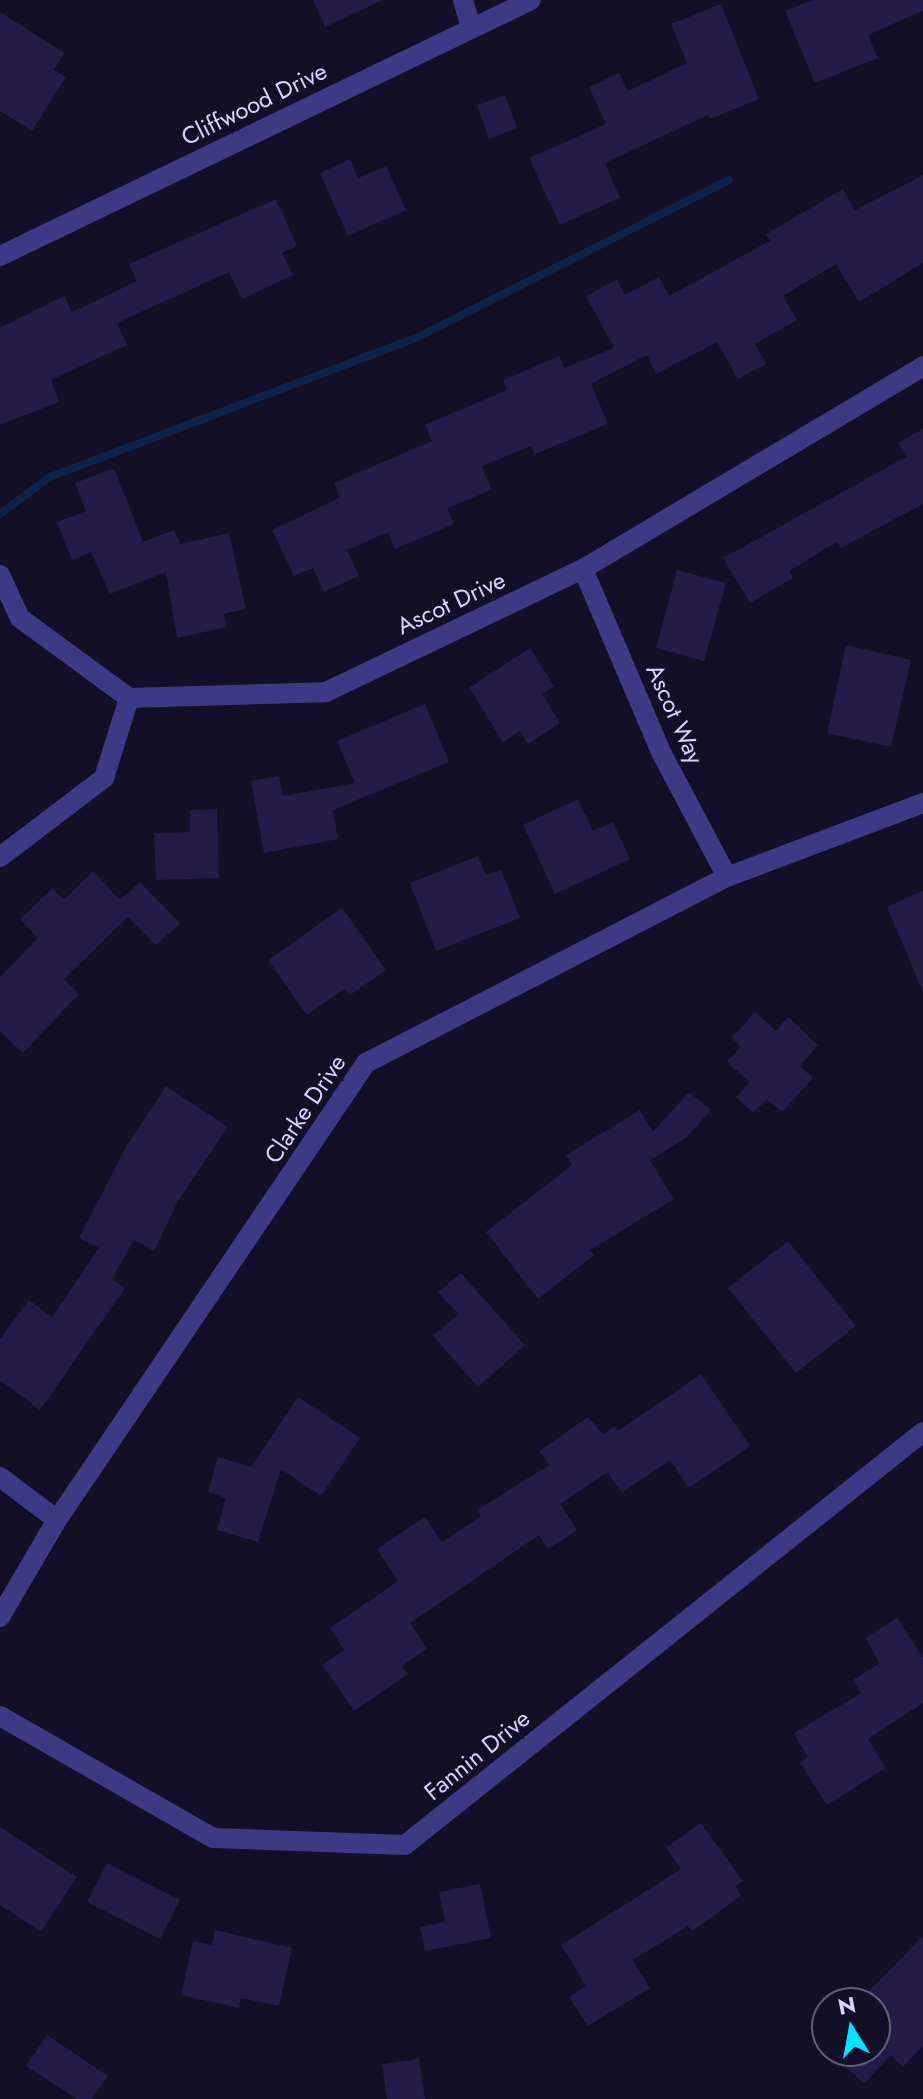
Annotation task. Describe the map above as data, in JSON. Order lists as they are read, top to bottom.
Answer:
{
  "streets": {
    "street": [
      "Cliffwood Drive",
      "Ascot Drive",
      "Ascot Way",
      "Clarke Drive",
      "Fannin Drive"
    ]
  },
  "crossings": [
    ["Ascot Drive", "Ascot Way"],
    ["Ascot Way", "Clarke Drive"]
  ],
  "north": "top"
}
